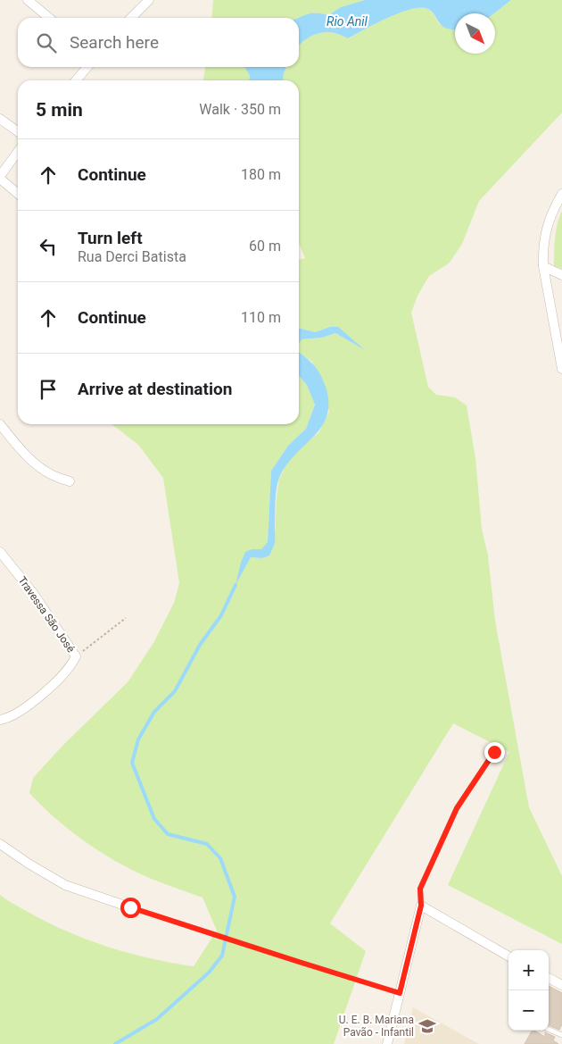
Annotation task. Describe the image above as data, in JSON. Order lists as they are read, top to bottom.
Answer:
{
  "streets": {
    "street": ["Travessa São José"]
  },
  "water": ["Rio Anil"],
  "places": {
    "school or university": ["U. E. B. Mariana Pavão - Infantil"]
  },
  "north": "bottom right",
  "page": {
    "search": "Search here",
    "heading": ["5 min", "Walk · 350 m"],
    "list": [
      ["Continue", "180 m"],
      ["Turn left", "Rua Derci Batista", "60 m"],
      ["Continue", "110 m"],
      "Arrive at destination"
    ],
    "map_buttons": ["+", "−"]
  }
}
